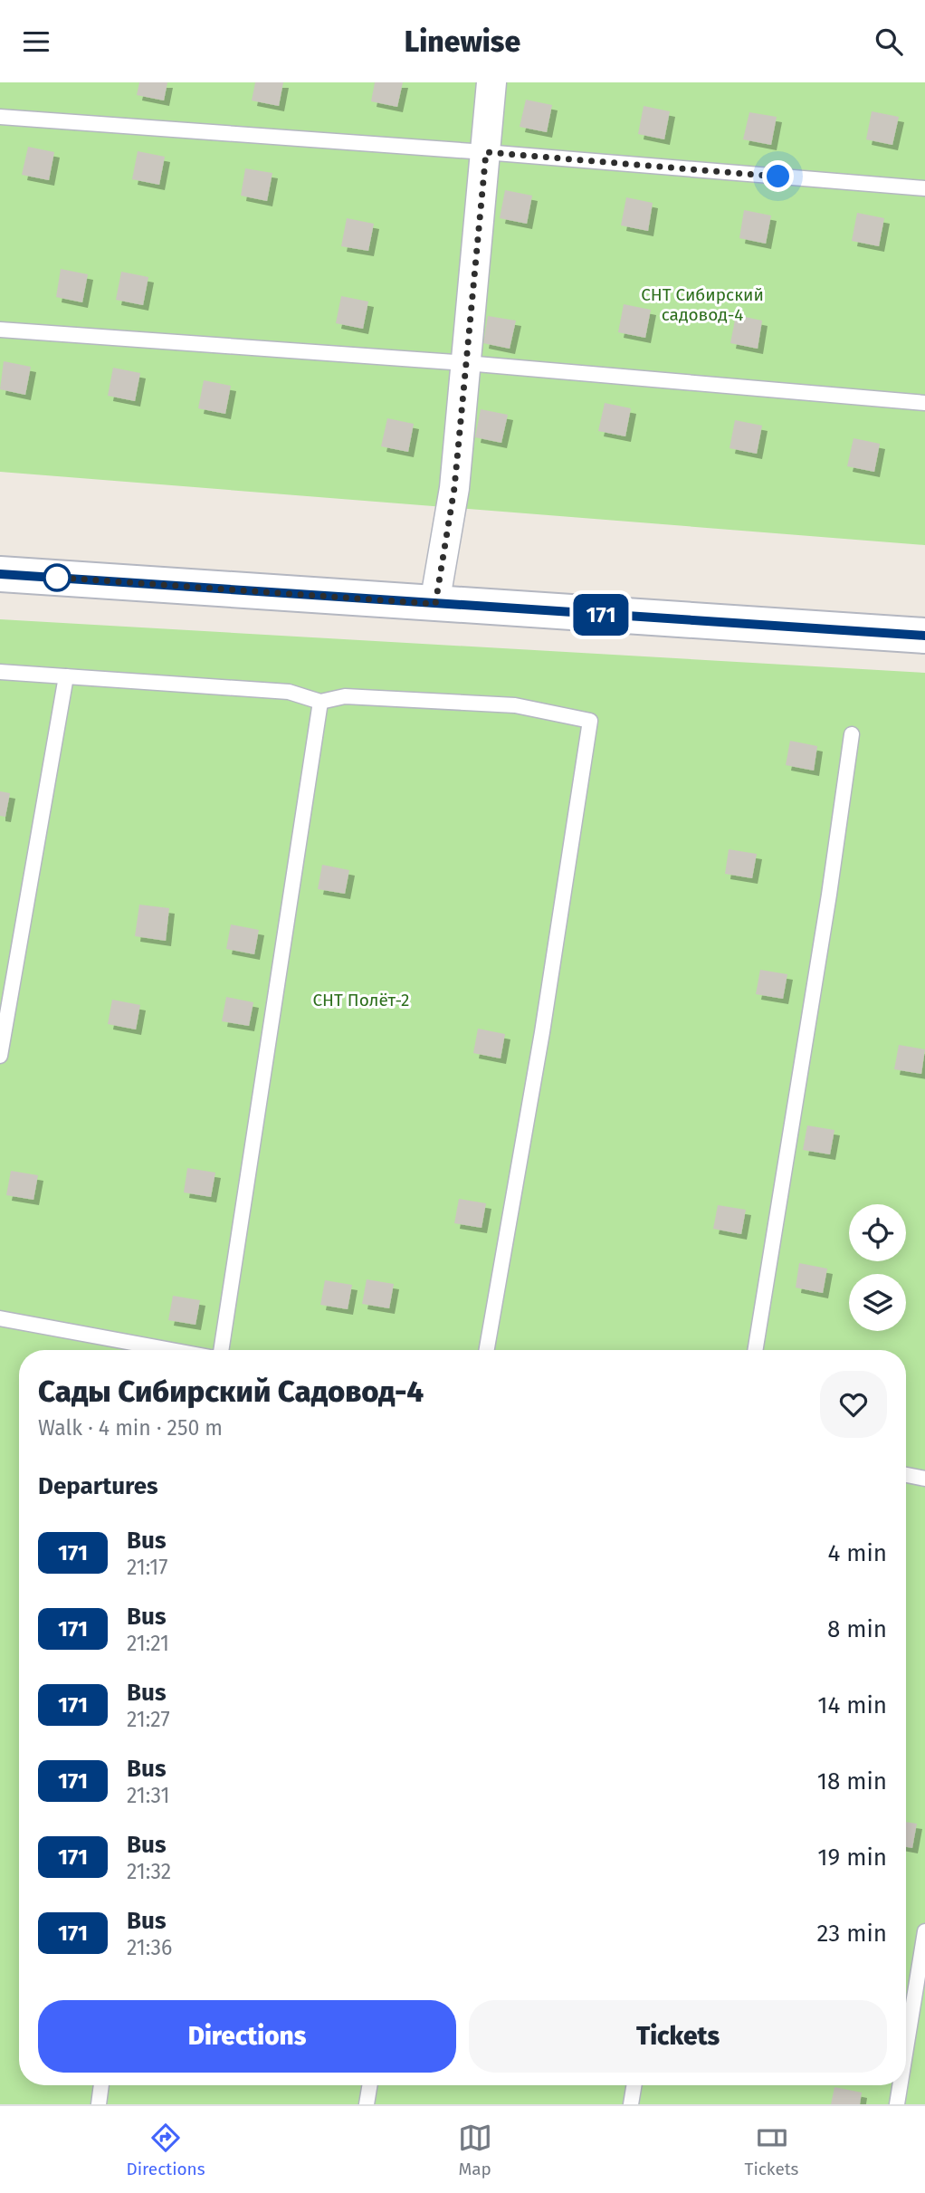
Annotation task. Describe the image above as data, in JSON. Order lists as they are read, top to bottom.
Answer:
{
  "parks": ["СНТ Сибирский садовод-4", "СНТ Полёт-2"],
  "lines": ["bus line 171"],
  "page": {
    "header": "Linewise",
    "on_map": "171",
    "heading": [
      ["Сады Сибирский Садовод-4", "Walk · 4 min · 250 m"],
      "Departures"
    ],
    "list": [
      {
        "mark": "171",
        "name": "Bus",
        "note": "21:17",
        "value": "4 min"
      },
      {
        "mark": "171",
        "name": "Bus",
        "note": "21:21",
        "value": "8 min"
      },
      {
        "mark": "171",
        "name": "Bus",
        "note": "21:27",
        "value": "14 min"
      },
      {
        "mark": "171",
        "name": "Bus",
        "note": "21:31",
        "value": "18 min"
      },
      {
        "mark": "171",
        "name": "Bus",
        "note": "21:32",
        "value": "19 min"
      },
      {
        "mark": "171",
        "name": "Bus",
        "note": "21:36",
        "value": "23 min"
      }
    ],
    "buttons": ["Directions", "Tickets"],
    "tabs": ["Directions", "Map", "Tickets"]
  }
}
